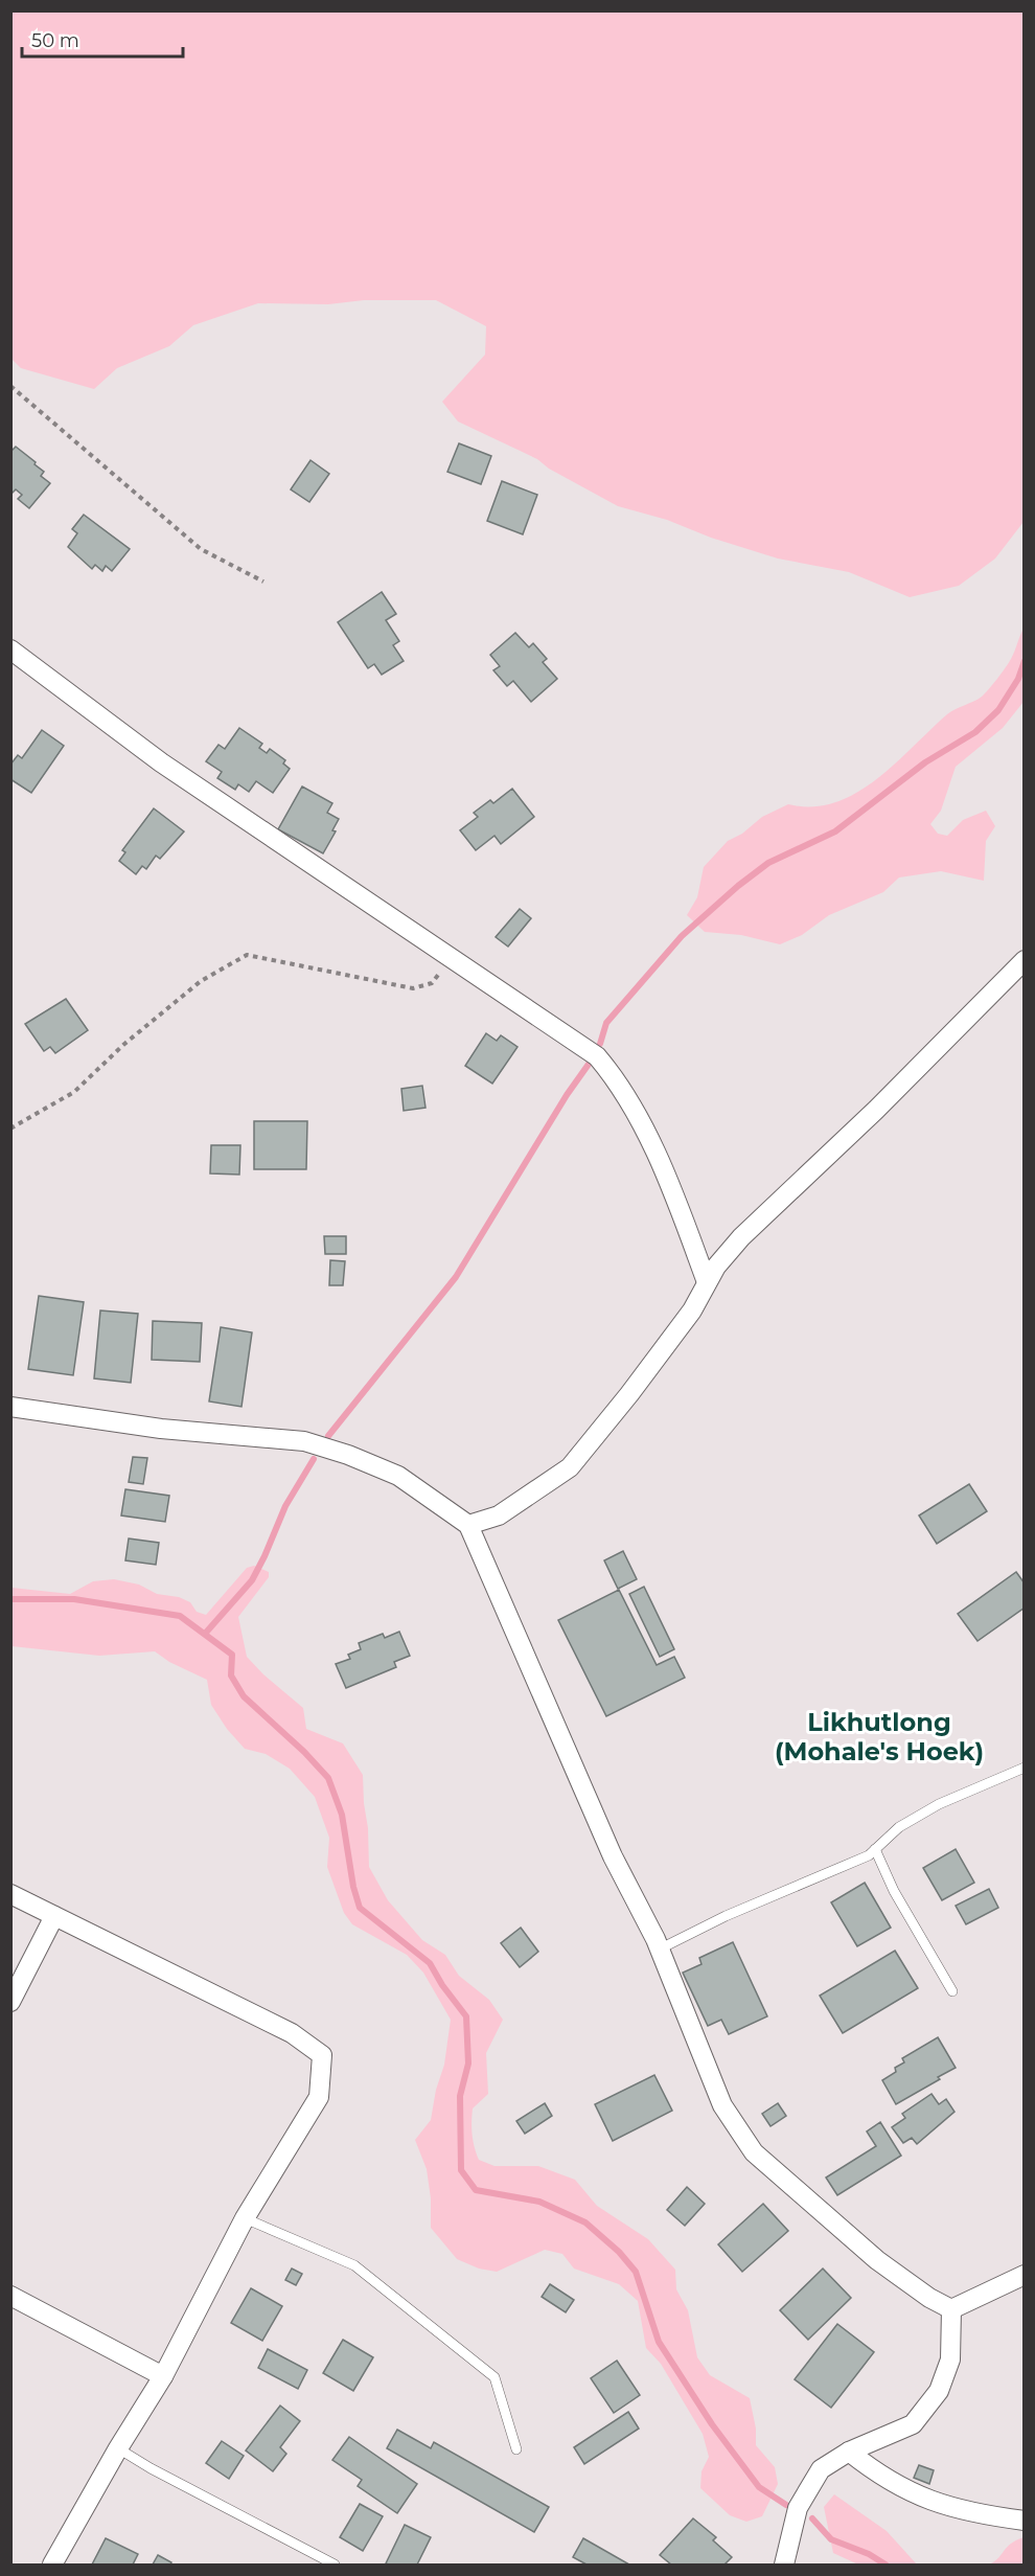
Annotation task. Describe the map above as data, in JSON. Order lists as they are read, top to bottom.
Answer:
{
  "districts": ["Likhutlong (Mohale's Hoek)"],
  "scale_bar": "50 m"
}
